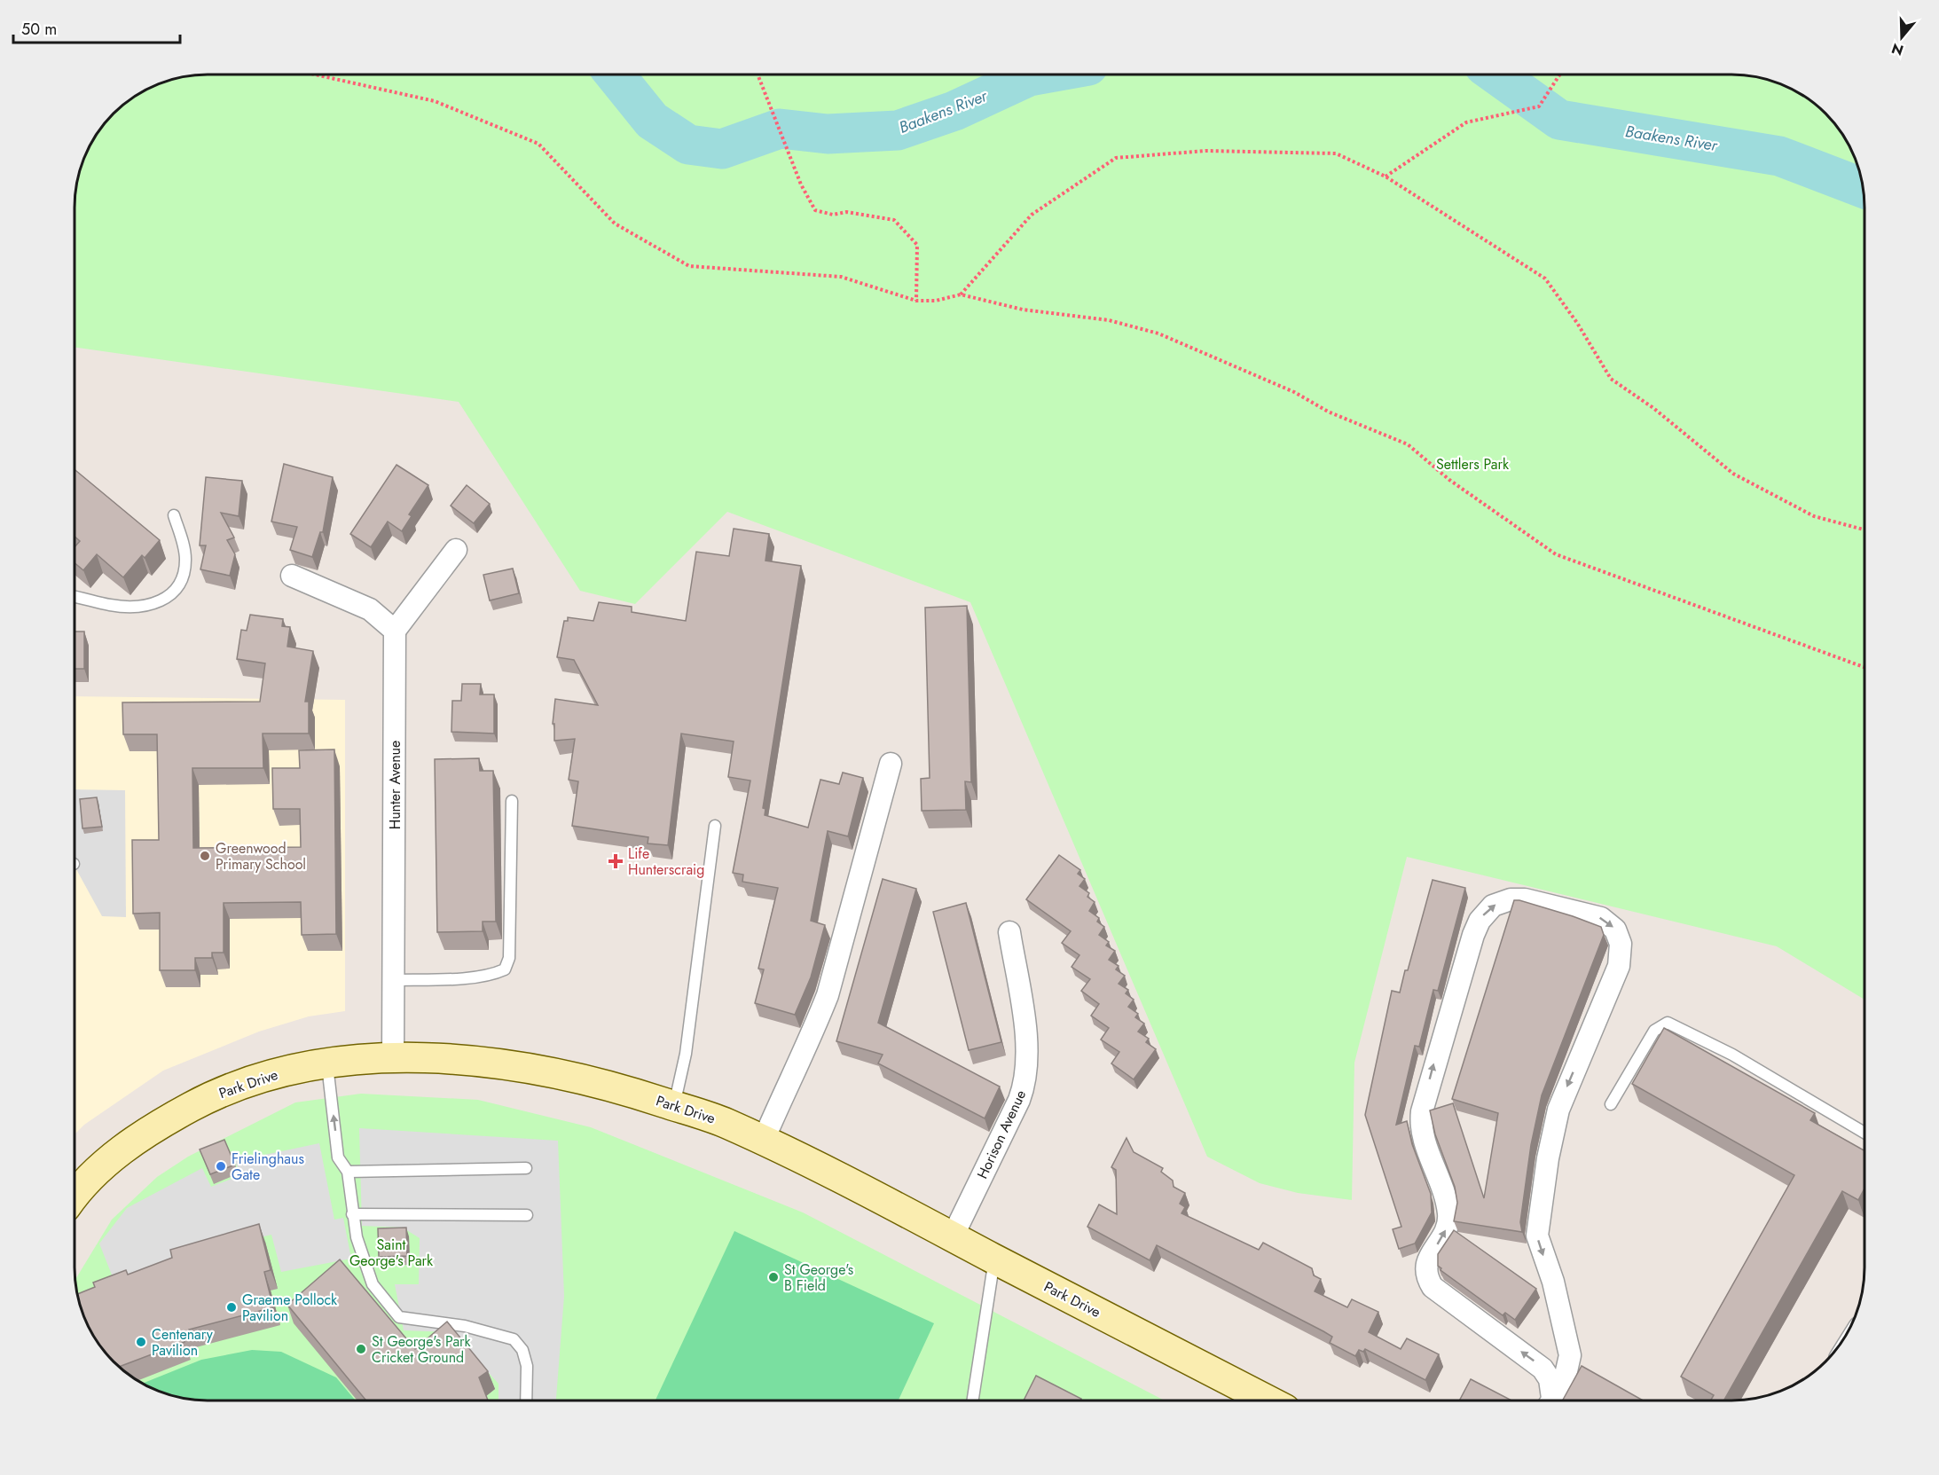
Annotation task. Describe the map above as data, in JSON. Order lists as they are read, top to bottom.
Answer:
{
  "streets": {
    "street": ["Hunter Avenue", "Park Drive", "Horison Avenue"]
  },
  "crossings": [
    ["Hunter Avenue", "Park Drive"],
    ["Park Drive", "Horison Avenue"]
  ],
  "water": ["Baakens River"],
  "parks": ["Settlers Park", "Saint George's Park"],
  "places": {
    "other": [
      "Greenwood Primary School",
      "Frielinghaus Gate",
      "St George's B Field",
      "Graeme Pollock Pavilion",
      "Centenary Pavilion",
      "St George's Park Cricket Ground"
    ],
    "health": ["Life Hunterscraig"]
  },
  "scale_bar": "50 m",
  "north": "bottom"
}
